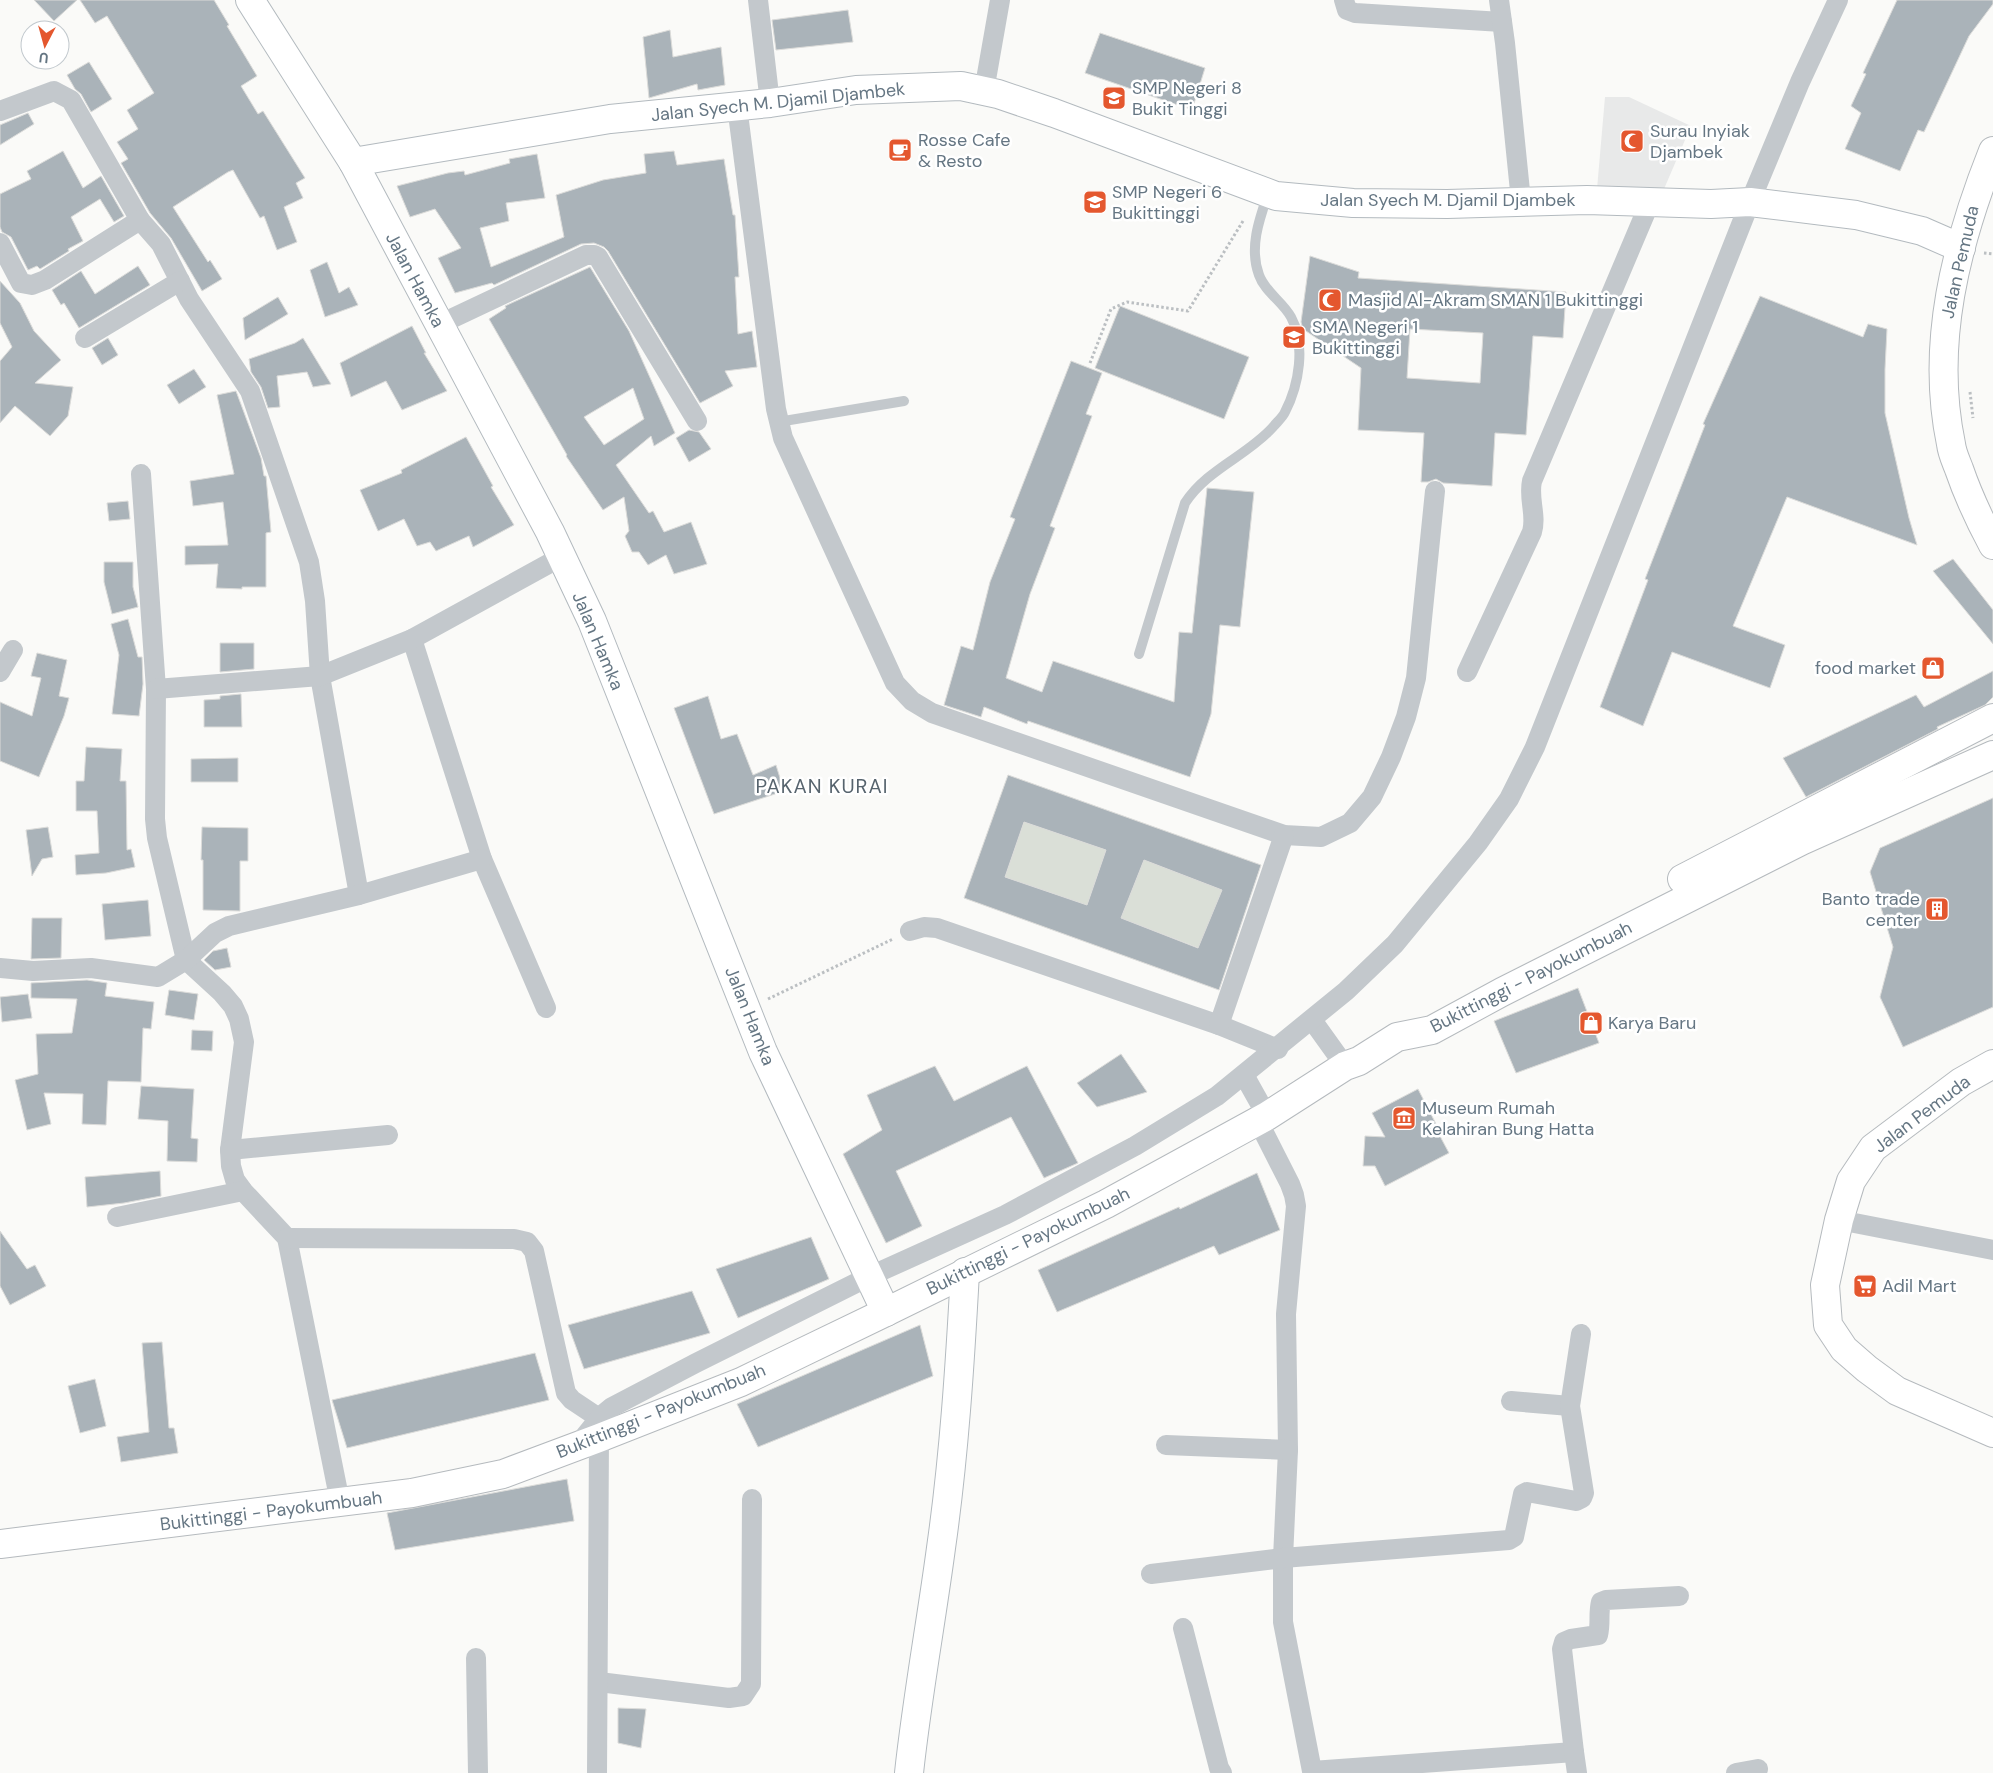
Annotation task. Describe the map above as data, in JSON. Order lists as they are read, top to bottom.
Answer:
{
  "streets": {
    "main road": [
      "Jalan Syech M. Djamil Djambek",
      "Jalan Pemuda",
      "Jalan Hamka",
      "Bukittinggi - Payokumbuah"
    ]
  },
  "crossings": [
    ["Jalan Syech M. Djamil Djambek", "Jalan Pemuda"],
    ["Jalan Syech M. Djamil Djambek", "Jalan Hamka"],
    ["Jalan Hamka", "Bukittinggi - Payokumbuah"]
  ],
  "districts": ["PAKAN KURAI"],
  "places": {
    "school or university": ["SMP Negeri 8 Bukit Tinggi", "SMP Negeri 6 Bukittinggi", "SMA Negeri 1 Bukittinggi"],
    "mosque": ["Surau Inyiak Djambek", "Masjid Al-Akram SMAN 1 Bukittinggi"],
    "cafe": ["Rosse Cafe & Resto"],
    "shop": ["food market", "Karya Baru"],
    "building": ["Banto trade center"],
    "museum": ["Museum Rumah Kelahiran Bung Hatta"],
    "supermarket": ["Adil Mart"]
  },
  "north": "bottom"
}
